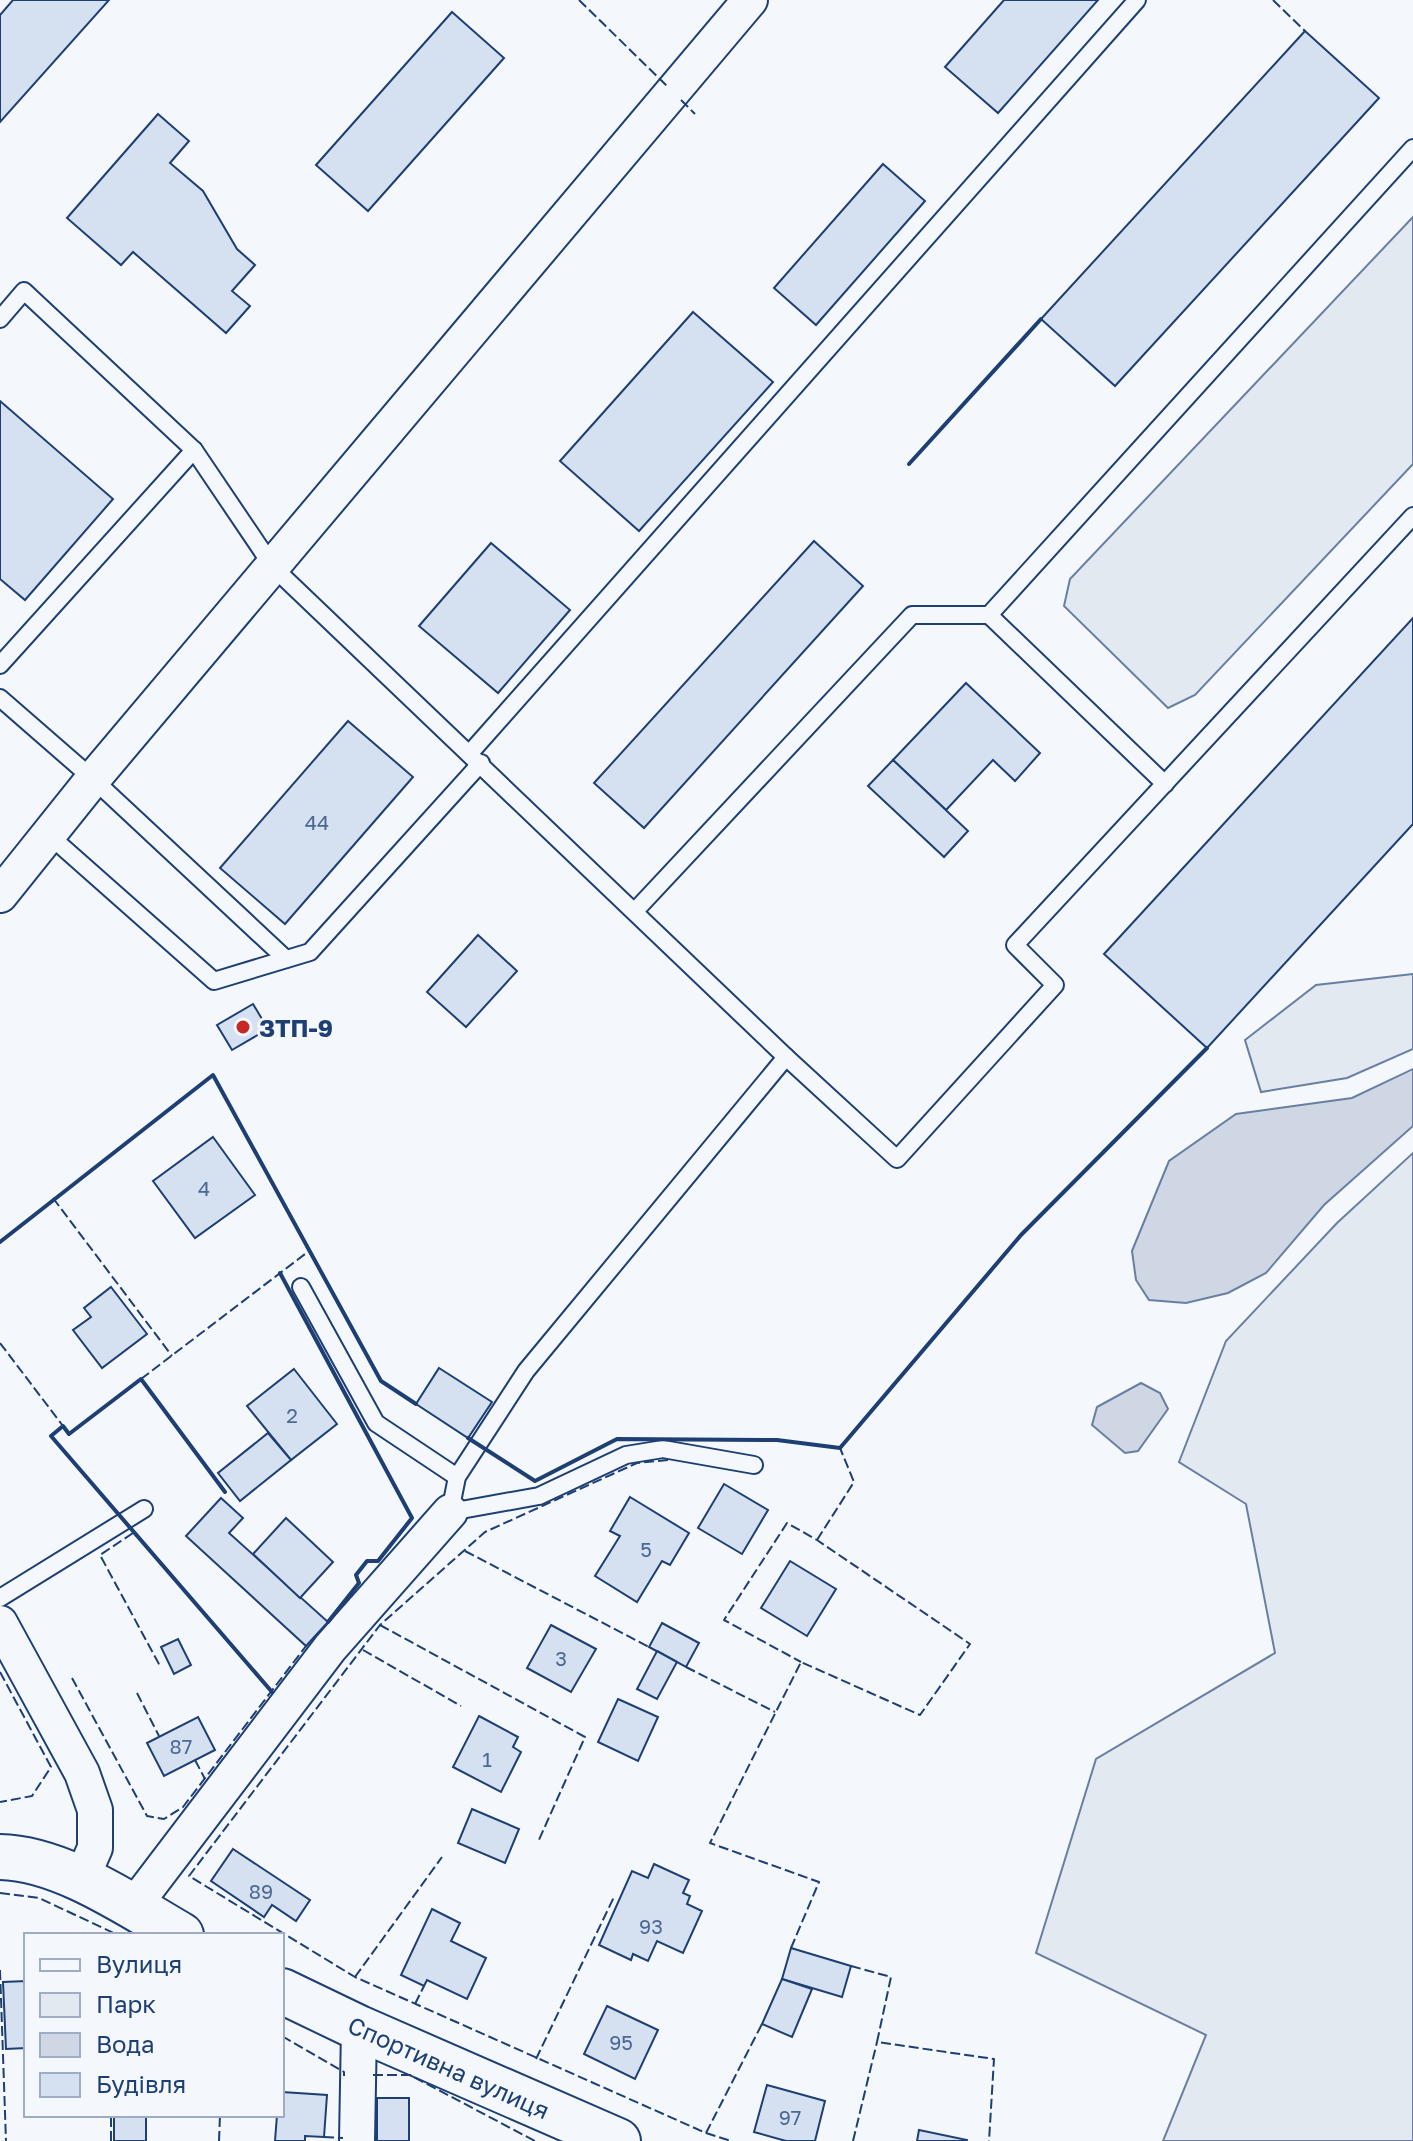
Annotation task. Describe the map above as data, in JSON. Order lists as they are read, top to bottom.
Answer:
{
  "streets": {
    "street": ["Спортивна вулиця"]
  },
  "places": ["ЗТП-9"],
  "house_numbers": [
    "44",
    "4",
    "2",
    "5",
    "3",
    "87",
    "1",
    "89",
    "93",
    "95",
    "97"
  ],
  "legend": [
    "Вулиця",
    "Парк",
    "Вода",
    "Будівля"
  ]
}
